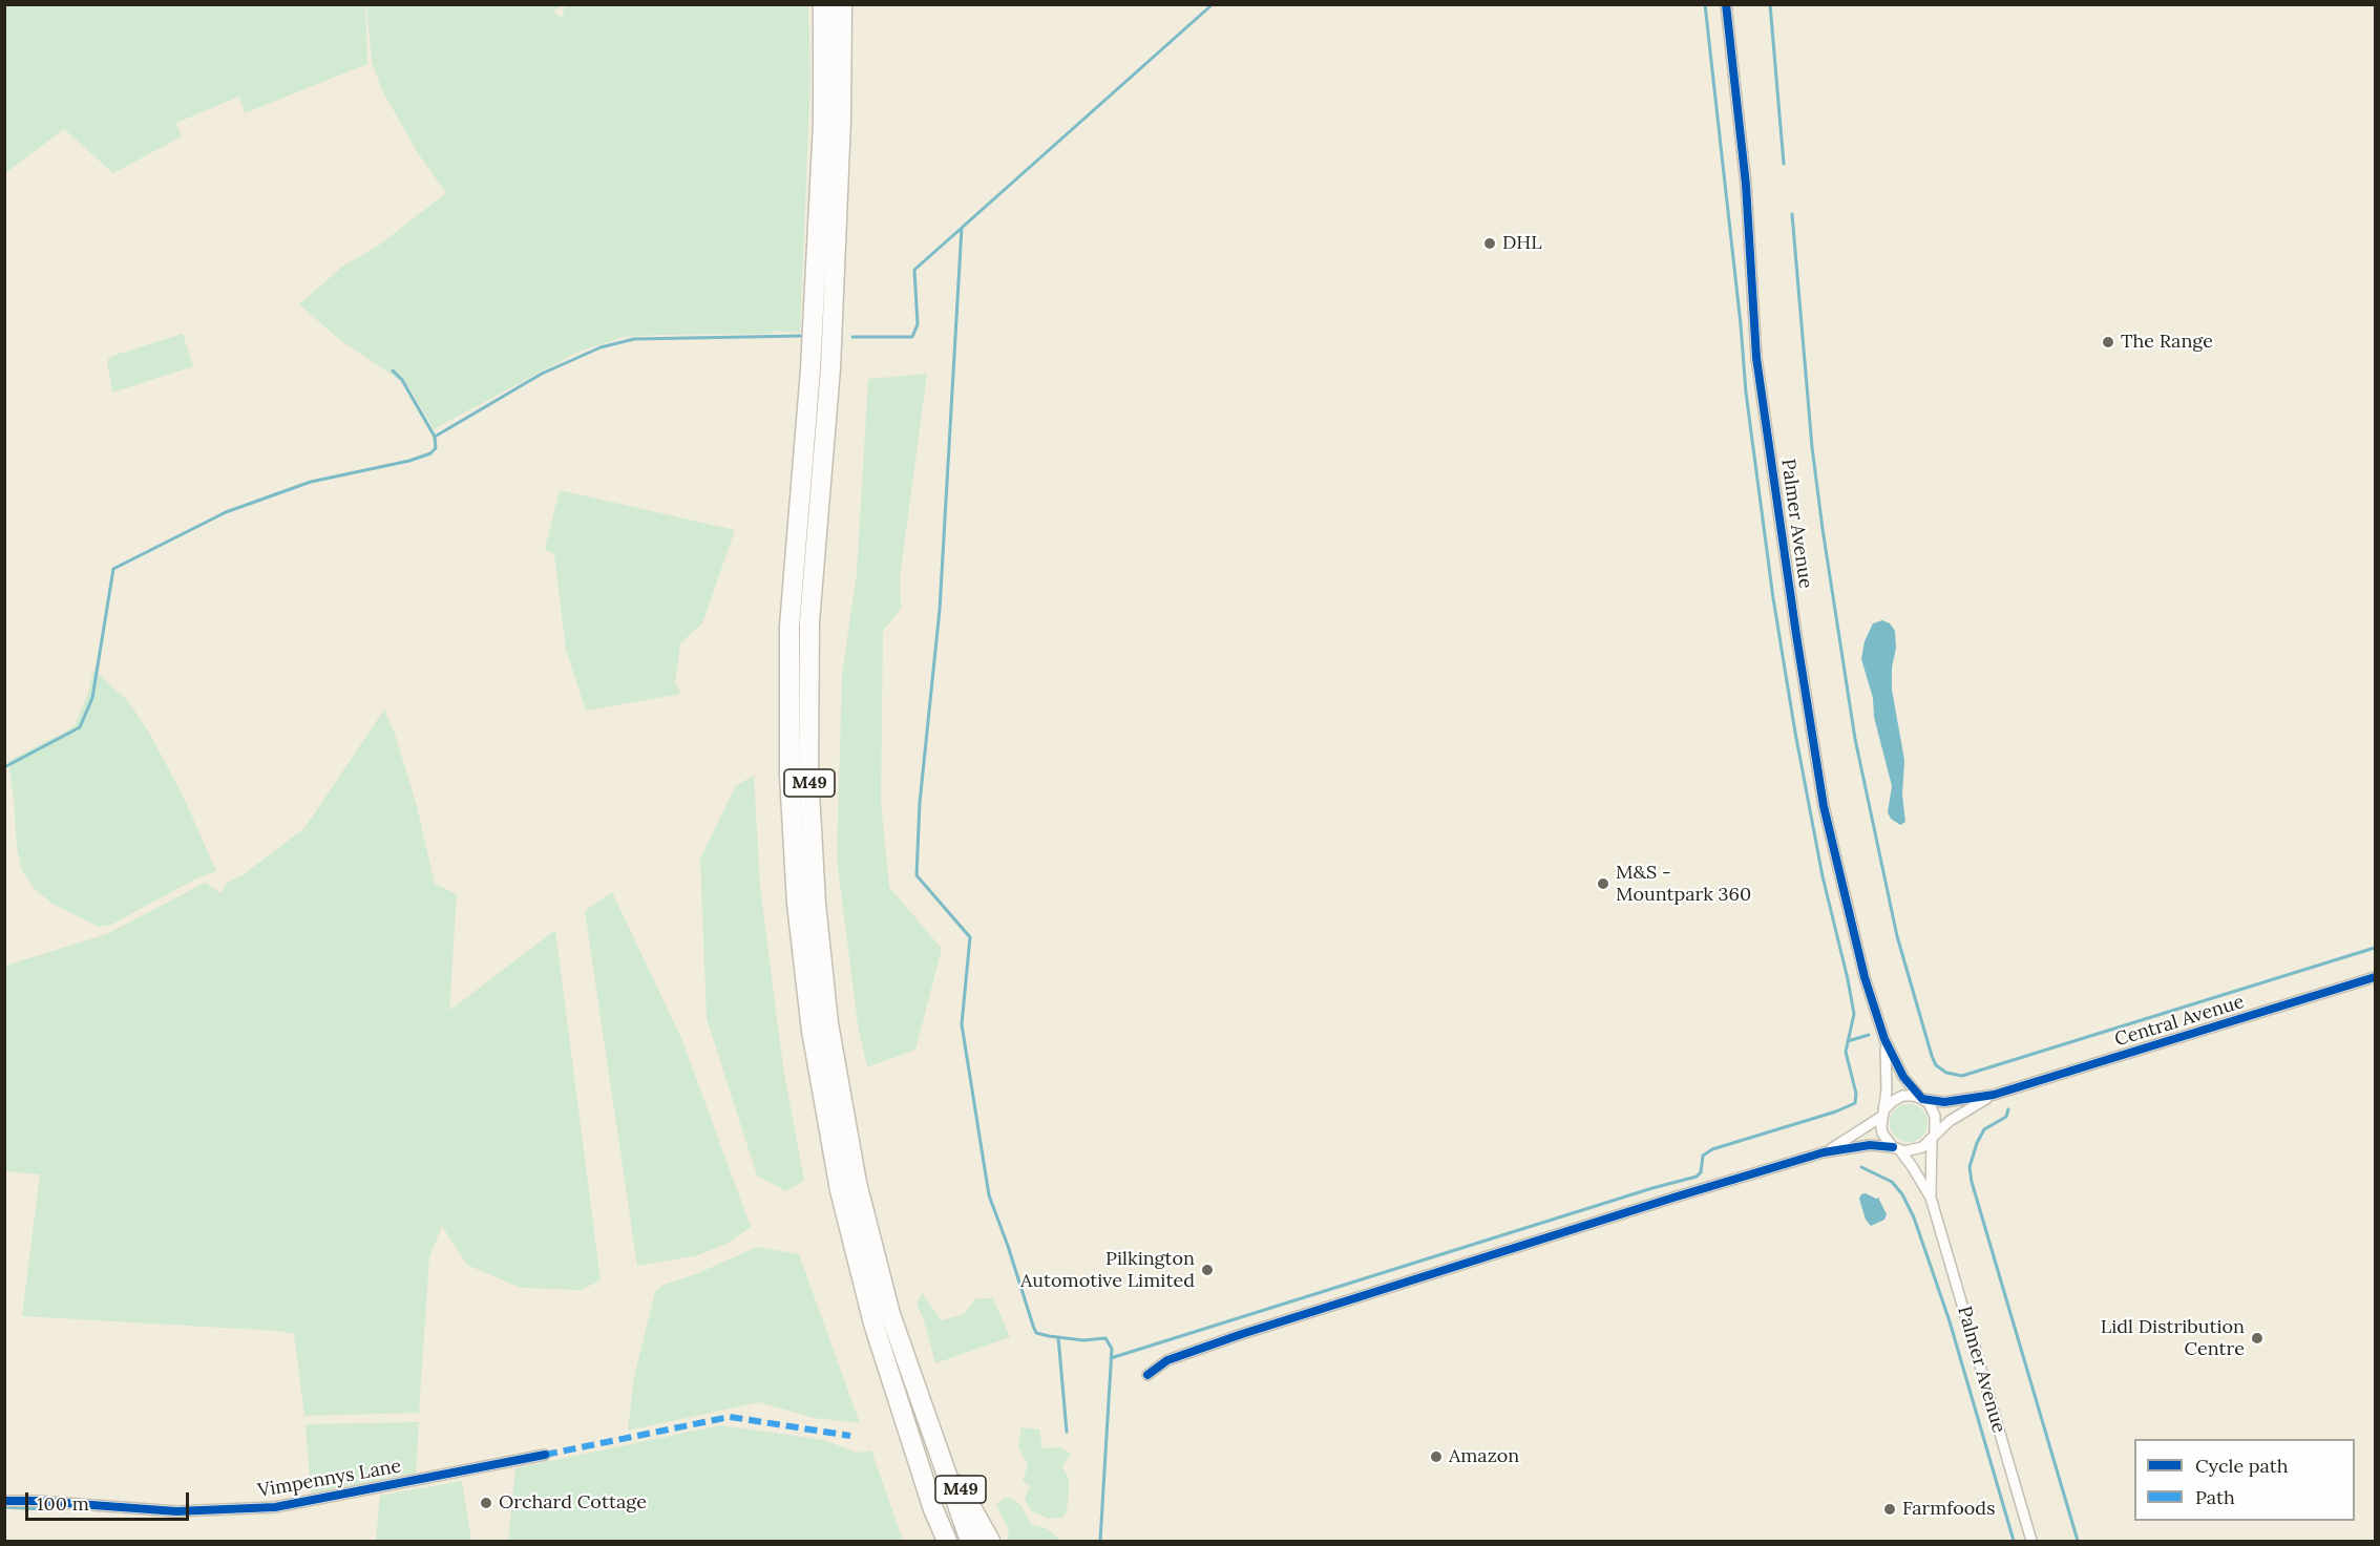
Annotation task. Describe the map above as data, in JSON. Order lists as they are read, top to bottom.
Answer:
{
  "streets": {
    "highway": ["M49"],
    "street": ["Palmer Avenue", "Central Avenue", "Vimpennys Lane"]
  },
  "places": [
    "DHL",
    "The Range",
    "M&S - Mountpark 360",
    "Pilkington Automotive Limited",
    "Lidl Distribution Centre",
    "Amazon",
    "Orchard Cottage",
    "Farmfoods"
  ],
  "legend": ["Cycle path", "Path"],
  "scale_bar": "100 m"
}
